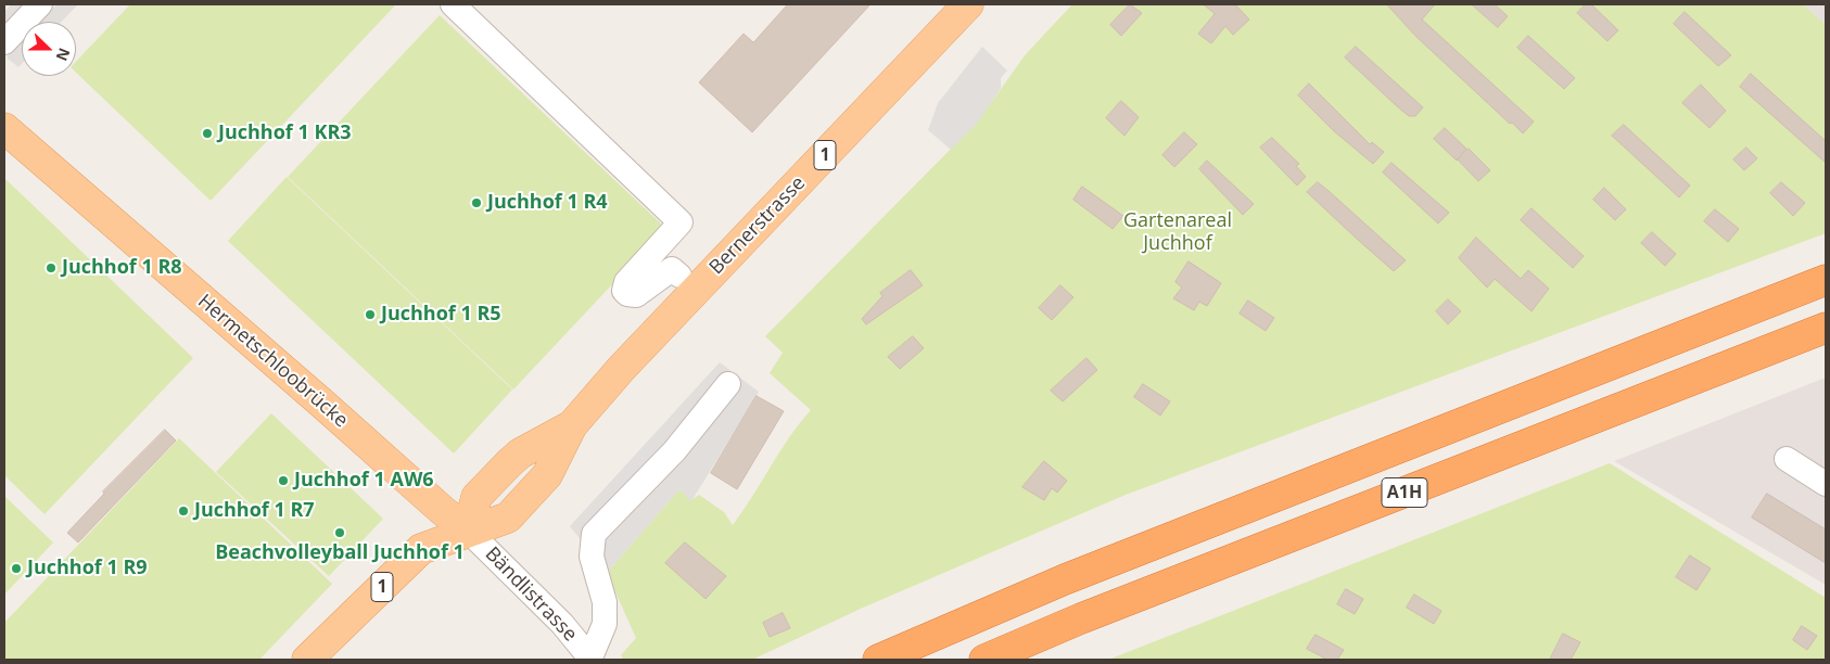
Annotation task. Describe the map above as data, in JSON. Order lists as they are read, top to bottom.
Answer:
{
  "streets": {
    "highway": ["A1H"],
    "main road": ["1", "Bernerstrasse", "Hermetschloobrücke"],
    "street": ["Bändlistrasse"]
  },
  "crossings": [
    ["1", "Bernerstrasse"],
    ["1", "Hermetschloobrücke"],
    ["1", "Bändlistrasse"],
    ["Bernerstrasse", "Hermetschloobrücke"],
    ["Bernerstrasse", "Bändlistrasse"],
    ["Hermetschloobrücke", "Bändlistrasse"]
  ],
  "parks": ["Gartenareal Juchhof"],
  "places": [
    "Juchhof 1 KR3",
    "Juchhof 1 R4",
    "Juchhof 1 R8",
    "Juchhof 1 R5",
    "Juchhof 1 AW6",
    "Juchhof 1 R7",
    "Beachvolleyball Juchhof 1",
    "Juchhof 1 R9"
  ],
  "north": "right"
}
